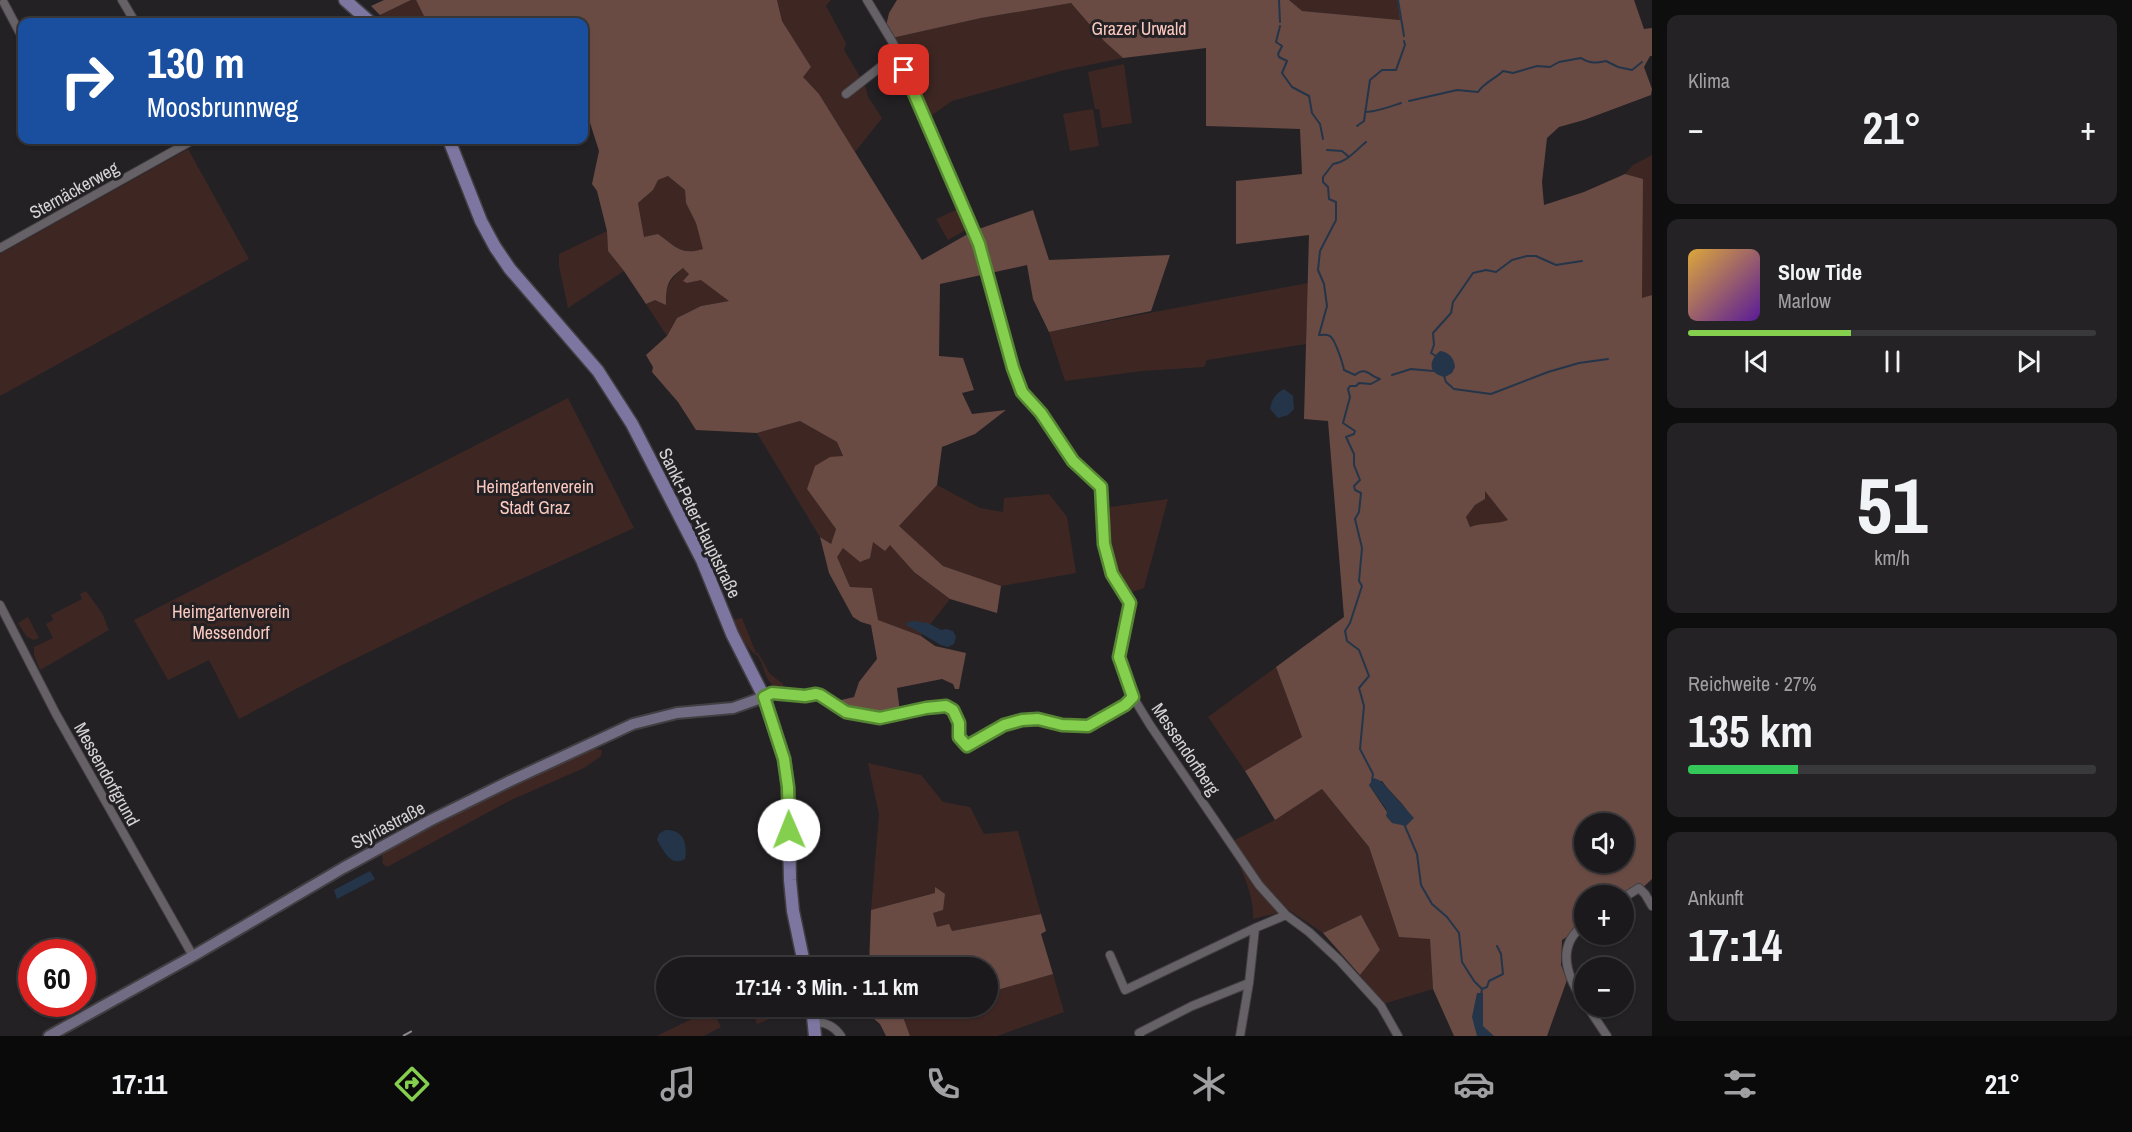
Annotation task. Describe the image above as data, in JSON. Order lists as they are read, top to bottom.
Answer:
{
  "streets": {
    "main road": ["Sankt-Peter-Hauptstraße"],
    "street": [
      "Sternäckerweg",
      "Messendorfberg",
      "Messendorfgrund",
      "Styriastraße"
    ]
  },
  "crossings": [
    ["Sankt-Peter-Hauptstraße", "Styriastraße"],
    ["Messendorfgrund", "Styriastraße"]
  ],
  "parks": ["Grazer Urwald", "Heimgartenverein Stadt Graz", "Heimgartenverein Messendorf"],
  "page": {
    "tile": [
      "Klima",
      ["51", "km/h"],
      ["Reichweite · 27%", "135 km"],
      ["Ankunft", "17:14"]
    ],
    "turn": ["130 m", "Moosbrunnweg"],
    "heat": ["−", "21°", "+"],
    "song": ["Slow Tide", "Marlow"],
    "map_buttons": ["+", "−"],
    "limit": "60",
    "trip": "17:14 · 3 Min. · 1.1 km",
    "tabs": ["17:11", "21°"]
  }
}
